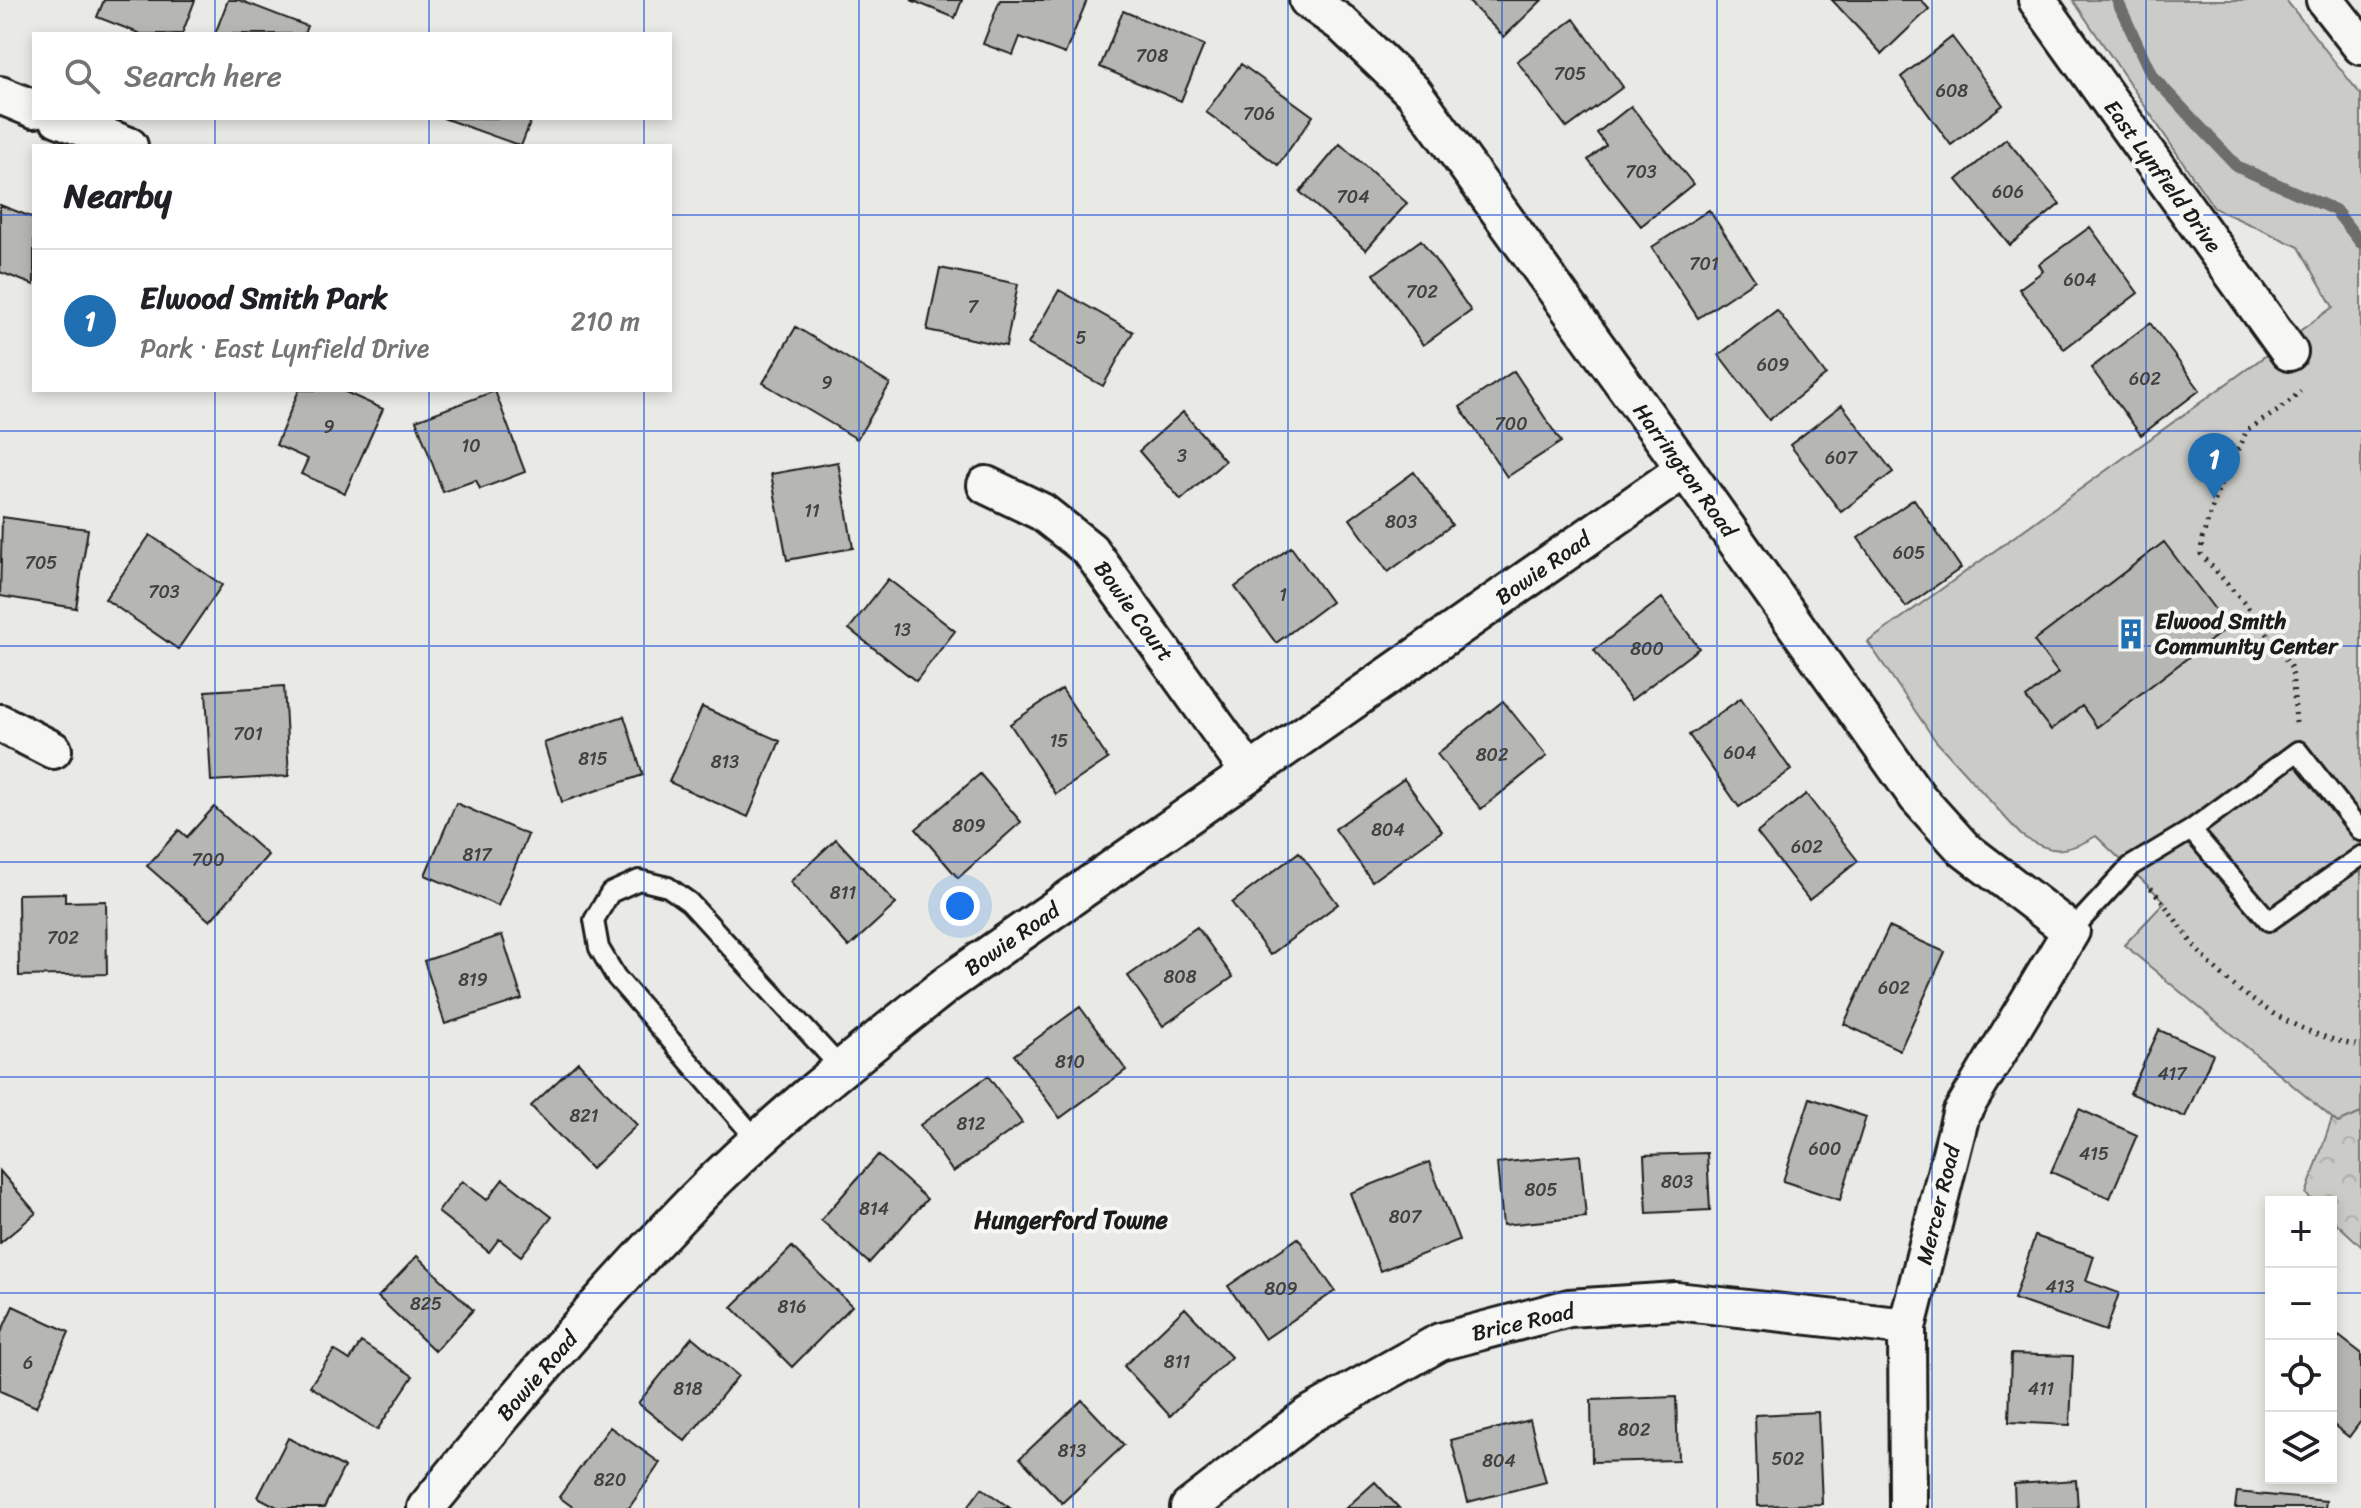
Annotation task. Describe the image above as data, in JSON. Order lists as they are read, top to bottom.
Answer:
{
  "streets": {
    "street": [
      "East Lynfield Drive",
      "Harrington Road",
      "Bowie Road",
      "Bowie Court",
      "Mercer Road",
      "Brice Road"
    ]
  },
  "crossings": [
    ["Harrington Road", "Bowie Road"],
    ["Harrington Road", "Mercer Road"],
    ["Bowie Road", "Bowie Court"],
    ["Mercer Road", "Brice Road"]
  ],
  "districts": ["Hungerford Towne"],
  "places": {
    "building": ["Elwood Smith Community Center"]
  },
  "house_numbers": [
    "708",
    "705",
    "608",
    "706",
    "703",
    "606",
    "704",
    "701",
    "604",
    "702",
    "7",
    "5",
    "609",
    "602",
    "9",
    "700",
    "9",
    "10",
    "3",
    "607",
    "11",
    "803",
    "605",
    "705",
    "703",
    "1",
    "13",
    "800",
    "701",
    "15",
    "604",
    "802",
    "815",
    "813",
    "809",
    "804",
    "602",
    "817",
    "700",
    "811",
    "702",
    "808",
    "819",
    "602",
    "810",
    "417",
    "821",
    "812",
    "600",
    "415",
    "803",
    "805",
    "814",
    "807",
    "413",
    "809",
    "825",
    "816",
    "811",
    "6",
    "818",
    "411",
    "802",
    "813",
    "502",
    "804",
    "820"
  ],
  "page": {
    "search": "Search here",
    "heading": "Nearby",
    "list": [
      {
        "mark": "1",
        "name": "Elwood Smith Park",
        "note": "Park · East Lynfield Drive",
        "value": "210 m"
      }
    ],
    "pins": "1",
    "map_buttons": ["+", "−"]
  }
}
